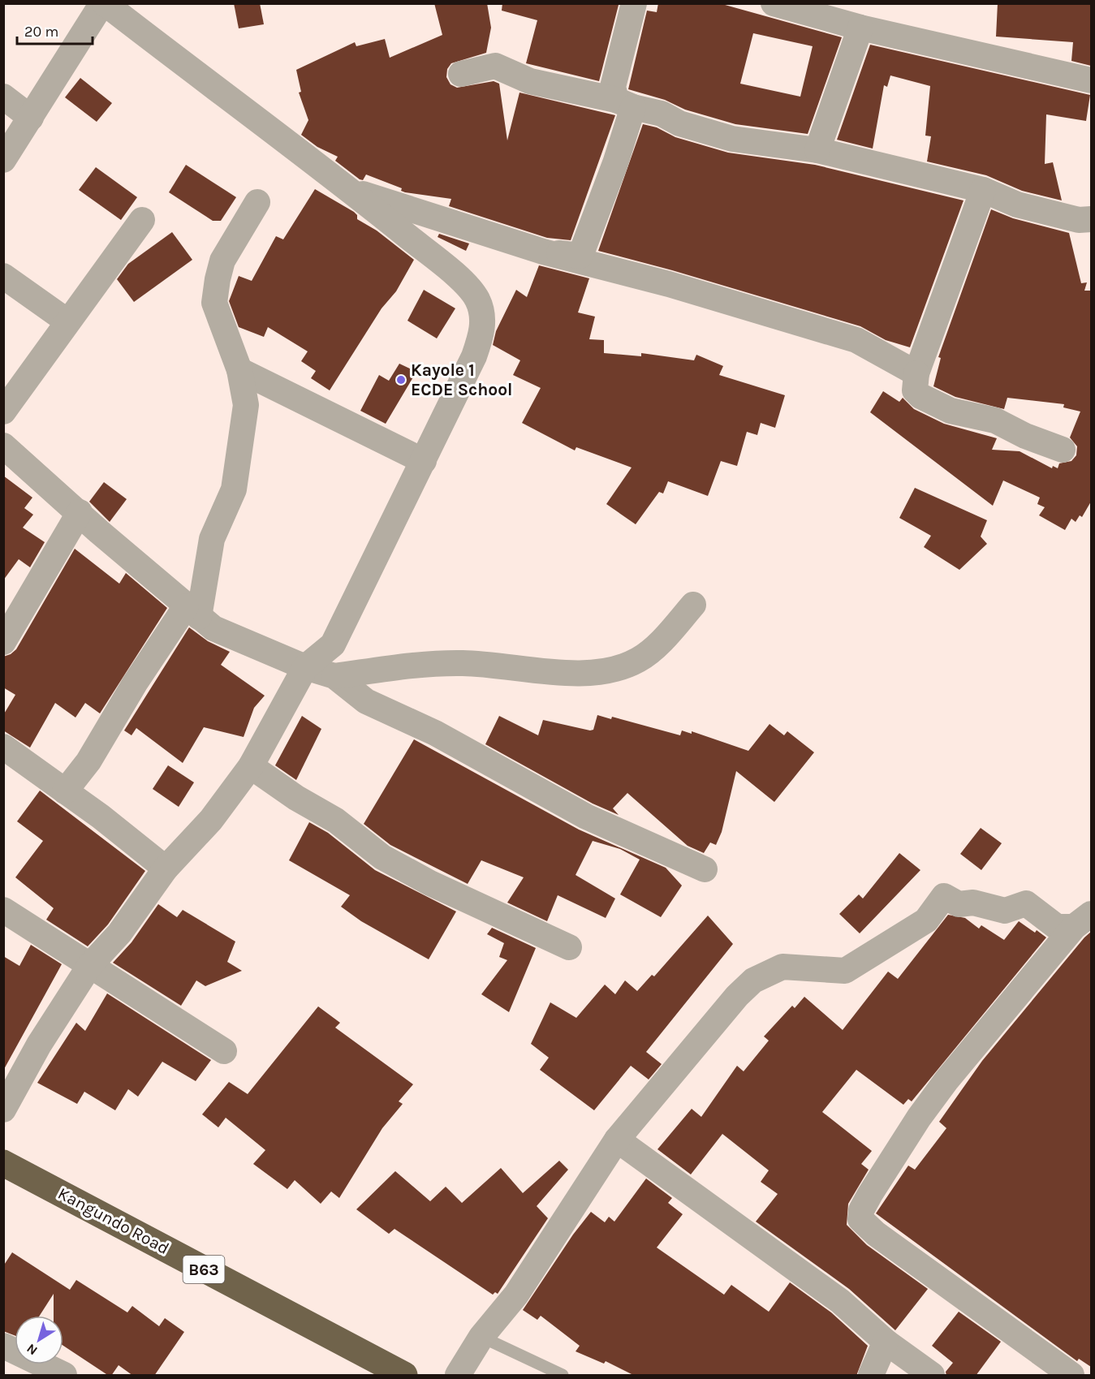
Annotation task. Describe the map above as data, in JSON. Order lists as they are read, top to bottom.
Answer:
{
  "streets": {
    "highway": ["Kangundo Road", "B63"]
  },
  "places": ["Kayole 1 ECDE School"],
  "scale_bar": "20 m",
  "north": "bottom left"
}
